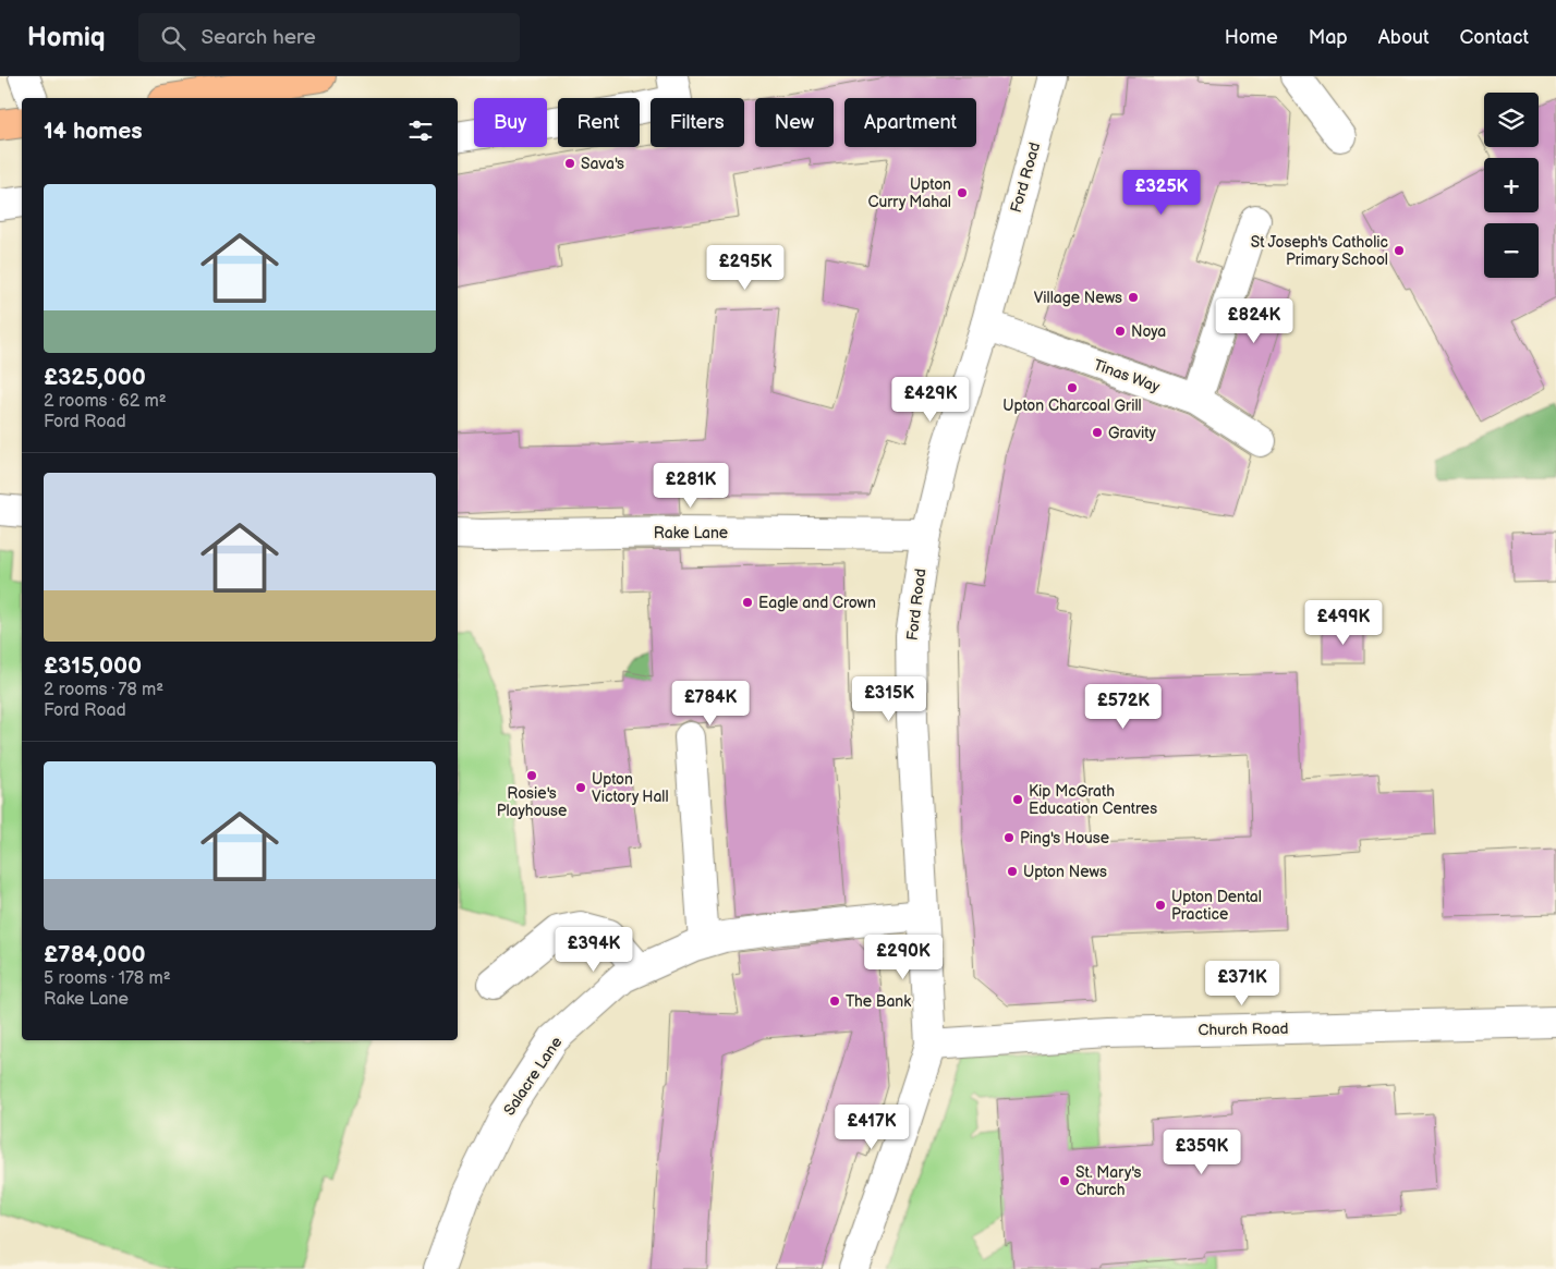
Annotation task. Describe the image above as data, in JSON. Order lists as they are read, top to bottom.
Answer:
{
  "streets": {
    "street": [
      "Ford Road",
      "Tinas Way",
      "Rake Lane",
      "Church Road",
      "Salacre Lane"
    ]
  },
  "crossings": [
    ["Ford Road", "Tinas Way"],
    ["Ford Road", "Rake Lane"],
    ["Ford Road", "Church Road"],
    ["Ford Road", "Salacre Lane"]
  ],
  "places": [
    "Sava's",
    "Upton Curry Mahal",
    "St Joseph's Catholic Primary School",
    "Village News",
    "Noya",
    "Upton Charcoal Grill",
    "Gravity",
    "Eagle and Crown",
    "Rosie's Playhouse",
    "Upton Victory Hall",
    "Kip McGrath Education Centres",
    "Ping's House",
    "Upton News",
    "Upton Dental Practice",
    "The Bank",
    "St. Mary's Church"
  ],
  "page": {
    "header": "Homiq",
    "search": "Search here",
    "nav": [
      "Home",
      "Map",
      "About",
      "Contact"
    ],
    "map_buttons": ["+", "−"],
    "chip": [
      "Buy",
      "Rent",
      "Filters",
      "New",
      "Apartment"
    ],
    "heading": "14 homes",
    "list": [
      {
        "name": "£325,000",
        "note": "2 rooms · 62 m² · Ford Road"
      },
      {
        "name": "£315,000",
        "note": "2 rooms · 78 m² · Ford Road"
      },
      {
        "name": "£784,000",
        "note": "5 rooms · 178 m² · Rake Lane"
      }
    ],
    "price": [
      "£325K",
      "£295K",
      "£824K",
      "£429K",
      "£281K",
      "£499K",
      "£315K",
      "£784K",
      "£572K",
      "£394K",
      "£290K",
      "£371K",
      "£417K",
      "£359K"
    ]
  }
}
